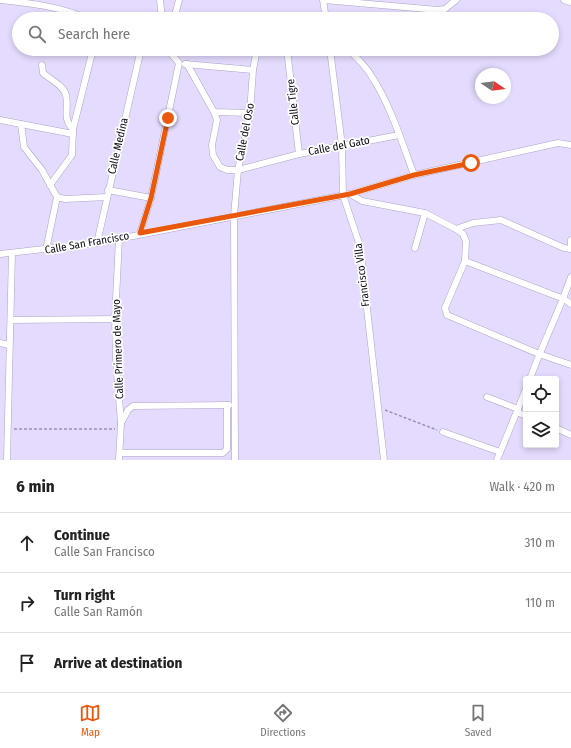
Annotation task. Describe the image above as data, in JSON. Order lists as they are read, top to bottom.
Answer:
{
  "streets": {
    "street": [
      "Calle Tigre",
      "Calle del Oso",
      "Calle Medina",
      "Calle del Gato",
      "Calle San Francisco",
      "Francisco Villa",
      "Calle Primero de Mayo"
    ]
  },
  "crossings": [
    ["Calle Tigre", "Calle del Gato"],
    ["Calle del Oso", "Calle del Gato"],
    ["Calle del Oso", "Calle San Francisco"],
    ["Calle Medina", "Calle San Francisco"],
    ["Calle del Gato", "Francisco Villa"],
    ["Calle San Francisco", "Francisco Villa"],
    ["Calle San Francisco", "Calle Primero de Mayo"]
  ],
  "north": "right",
  "page": {
    "search": "Search here",
    "heading": ["6 min", "Walk · 420 m"],
    "list": [
      ["Continue", "Calle San Francisco", "310 m"],
      ["Turn right", "Calle San Ramón", "110 m"],
      "Arrive at destination"
    ],
    "nav": ["Map", "Directions", "Saved"]
  }
}
